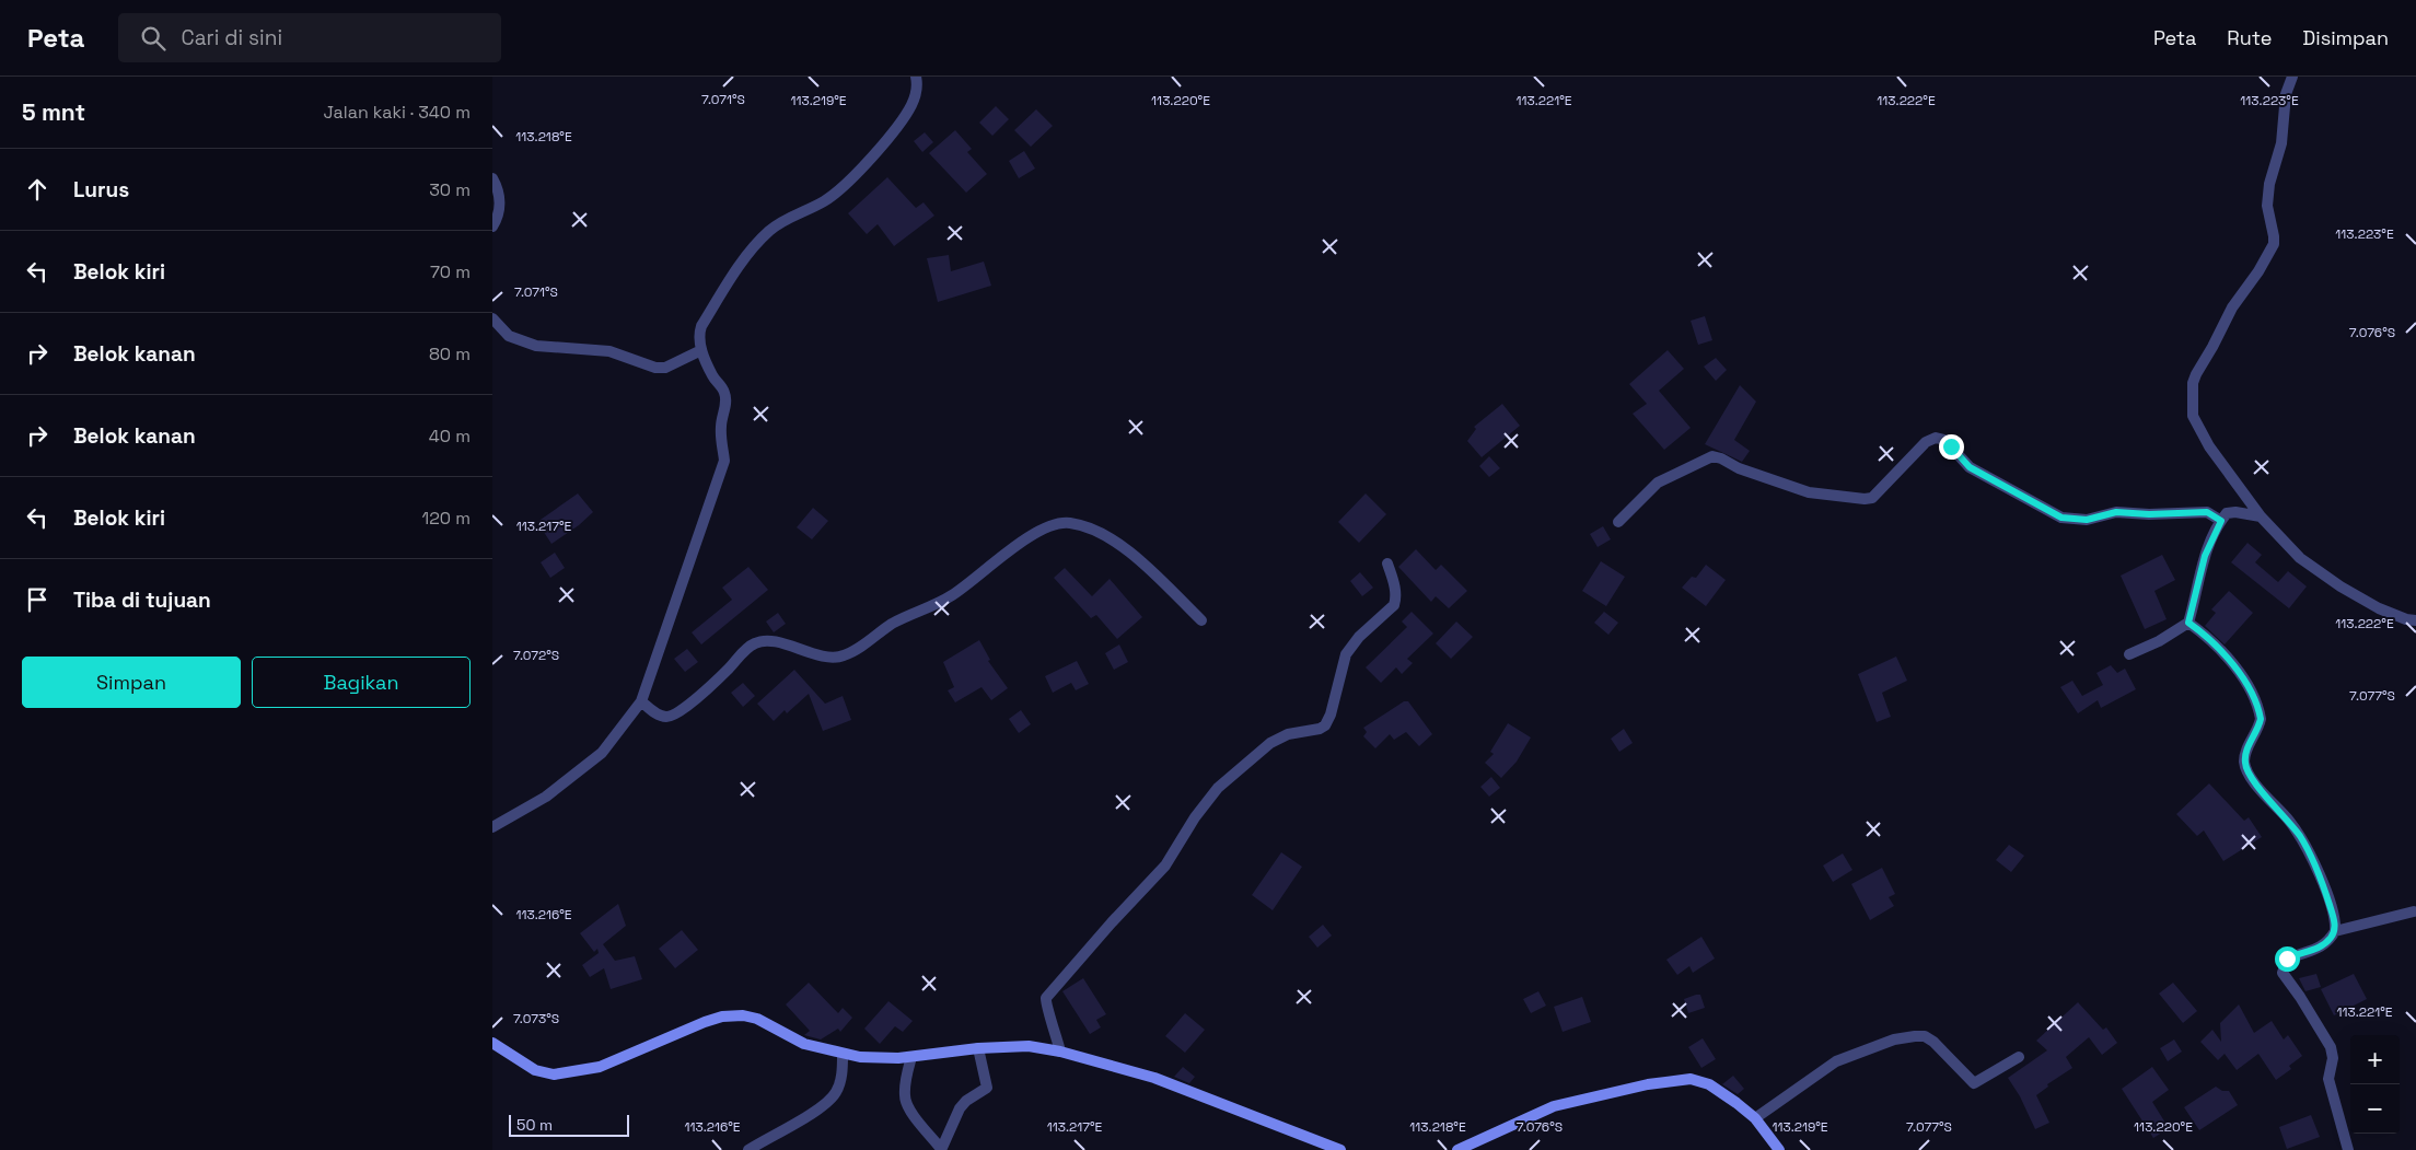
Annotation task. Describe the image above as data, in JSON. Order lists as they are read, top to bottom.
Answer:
{
  "scale_bar": "50 m",
  "page": {
    "header": "Peta",
    "search": "Cari di sini",
    "nav": ["Peta", "Rute", "Disimpan"],
    "heading": ["5 mnt", "Jalan kaki · 340 m"],
    "list": [
      ["Lurus", "30 m"],
      ["Belok kiri", "70 m"],
      ["Belok kanan", "80 m"],
      ["Belok kanan", "40 m"],
      ["Belok kiri", "120 m"],
      "Tiba di tujuan"
    ],
    "buttons": ["Simpan", "Bagikan"],
    "map_buttons": ["+", "−"],
    "scale": "50 m"
  },
  "coordinates": [
    "7.071°S",
    "113.219°E",
    "113.220°E",
    "113.221°E",
    "113.222°E",
    "113.223°E",
    "113.218°E",
    "7.076°S",
    "113.217°E",
    "7.072°S",
    "7.077°S",
    "113.216°E",
    "7.073°S"
  ]
}
